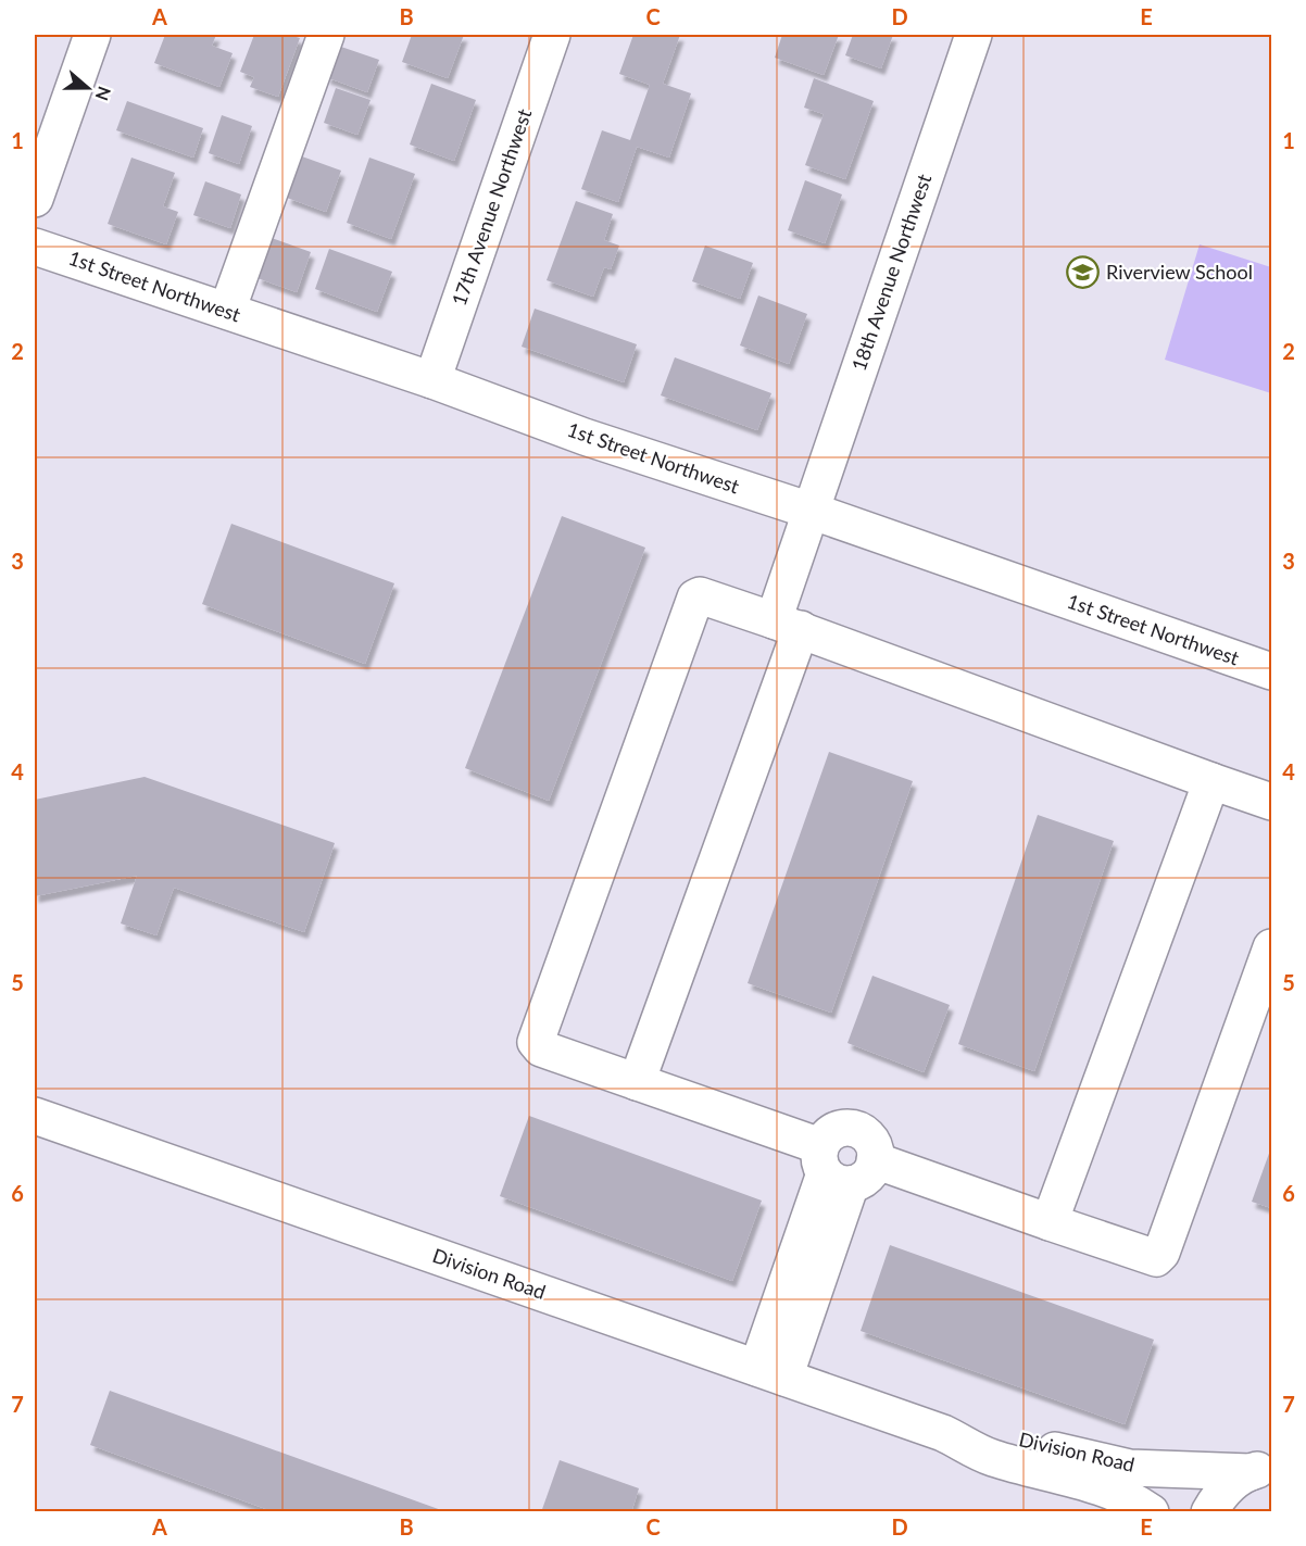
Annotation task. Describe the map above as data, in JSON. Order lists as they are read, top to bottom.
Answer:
{
  "streets": {
    "street": [
      "17th Avenue Northwest",
      "18th Avenue Northwest",
      "1st Street Northwest",
      "Division Road"
    ]
  },
  "crossings": [
    ["17th Avenue Northwest", "1st Street Northwest"],
    ["18th Avenue Northwest", "1st Street Northwest"]
  ],
  "places": {
    "school or university": ["Riverview School"]
  },
  "north": "right",
  "grid": {
    "columns": [
      "A",
      "B",
      "C",
      "D",
      "E"
    ],
    "rows": [
      "1",
      "2",
      "3",
      "4",
      "5",
      "6",
      "7"
    ]
  }
}
